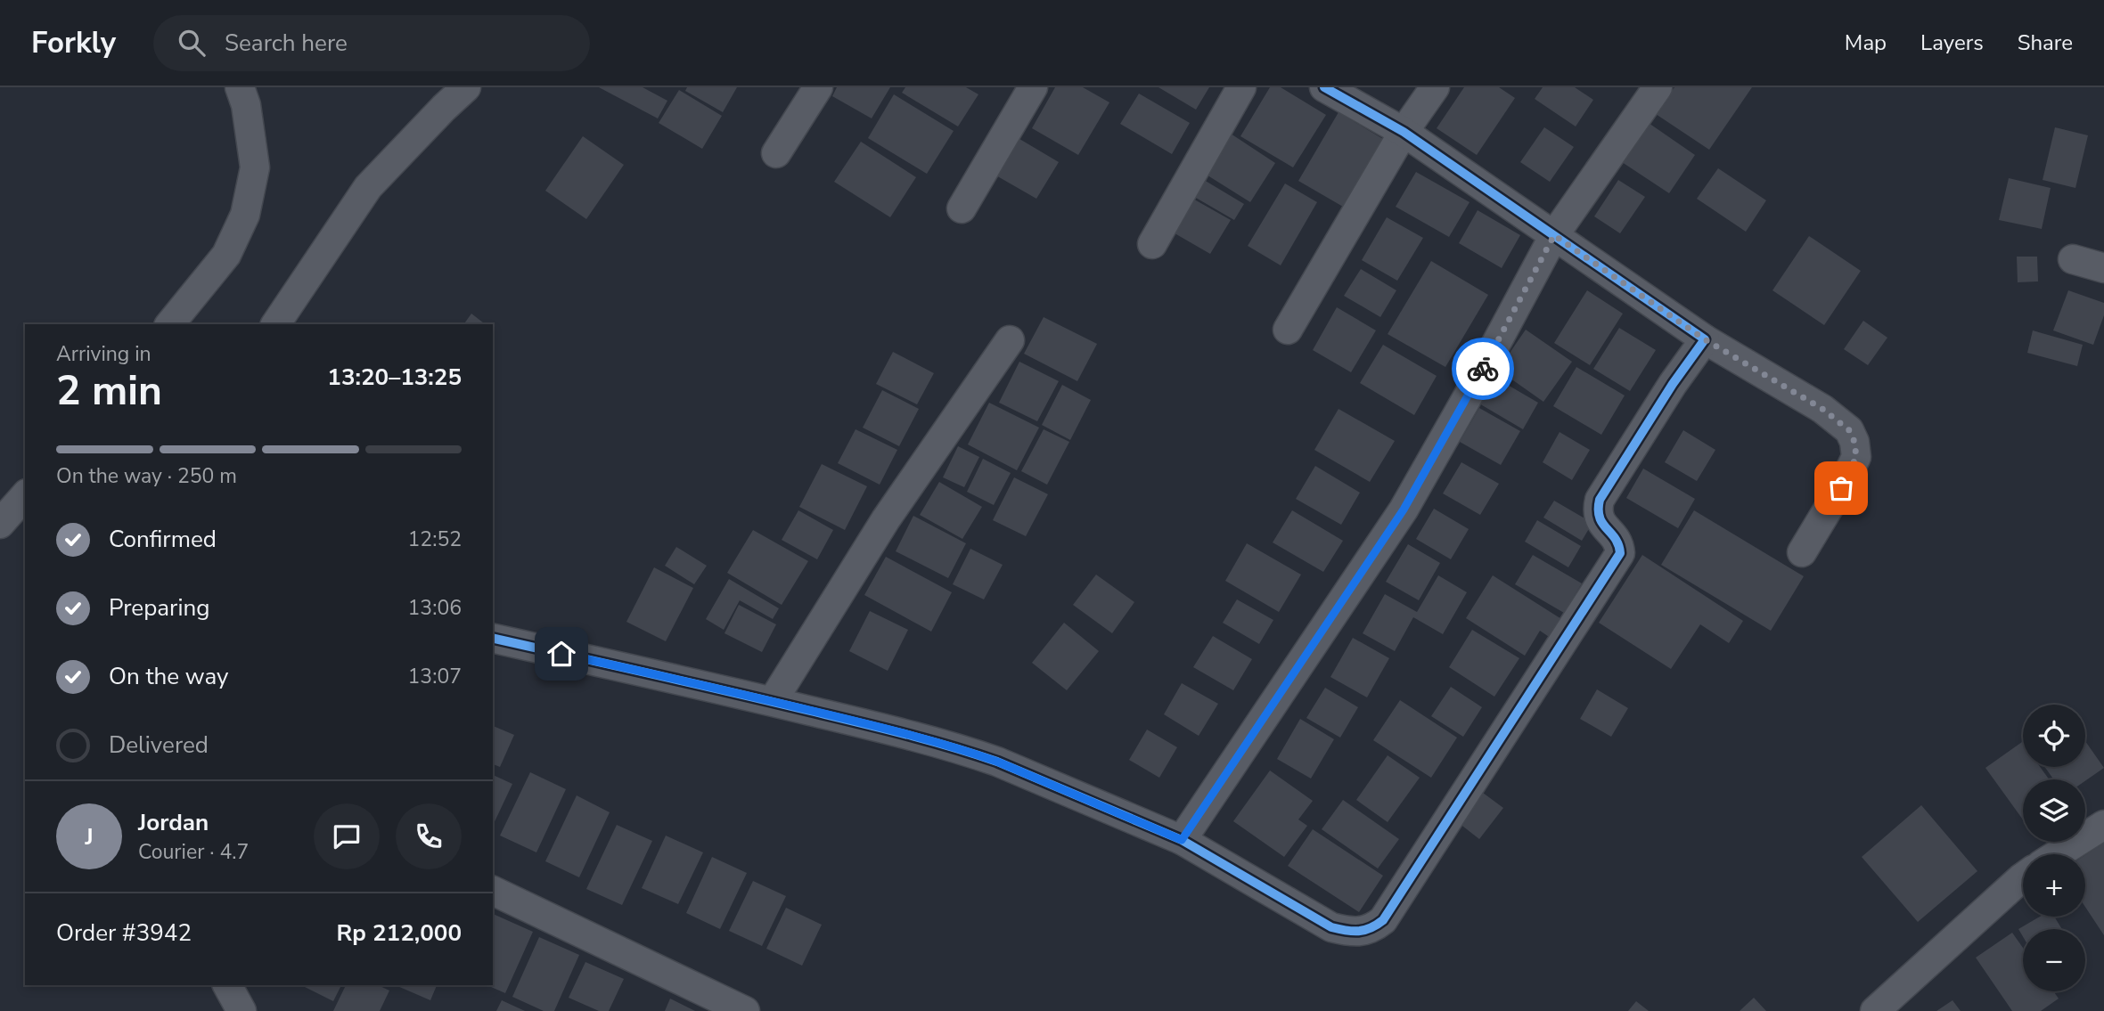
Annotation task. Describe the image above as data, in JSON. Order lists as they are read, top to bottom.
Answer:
{
  "page": {
    "header": "Forkly",
    "search": "Search here",
    "nav": ["Map", "Layers", "Share"],
    "heading": ["2 min", "Arriving in", "13:20–13:25"],
    "panel": [
      "Jordan",
      "Courier · 4.7",
      "Order #3942",
      "Rp 212,000"
    ],
    "bar": "On the way · 250 m",
    "list": [
      ["Confirmed", "12:52"],
      ["Preparing", "13:06"],
      ["On the way", "13:07"],
      "Delivered"
    ],
    "map_buttons": ["+", "−"],
    "round": "J"
  }
}
